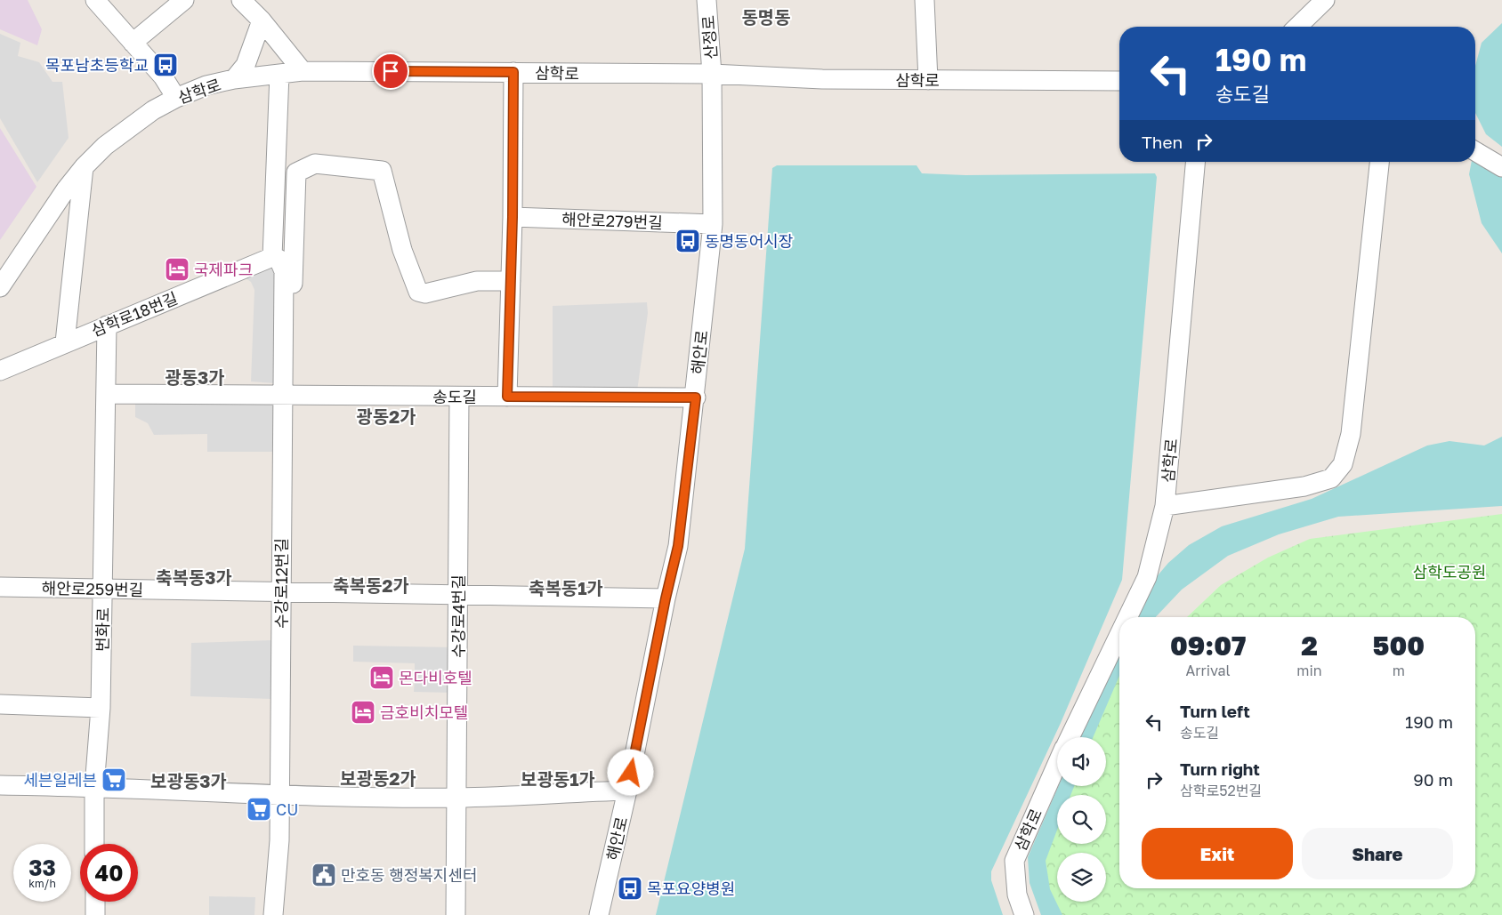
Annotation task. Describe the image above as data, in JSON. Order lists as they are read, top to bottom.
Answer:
{
  "streets": {
    "street": [
      "산정로",
      "삼학로",
      "해안로279번길",
      "삼학로18번길",
      "해안로",
      "송도길",
      "수강로12번길",
      "해안로259번길",
      "수강로4번길",
      "번화로"
    ]
  },
  "crossings": [
    ["산정로", "삼학로"],
    ["산정로", "해안로"],
    ["삼학로", "해안로"],
    ["해안로279번길", "해안로"],
    ["삼학로18번길", "수강로12번길"],
    ["삼학로18번길", "번화로"],
    ["해안로", "송도길"],
    ["해안로", "해안로259번길"],
    ["송도길", "수강로12번길"],
    ["송도길", "수강로4번길"],
    ["송도길", "번화로"],
    ["수강로12번길", "해안로259번길"],
    ["해안로259번길", "수강로4번길"],
    ["해안로259번길", "번화로"]
  ],
  "districts": [
    "동명동",
    "광동3가",
    "광동2가",
    "축복동3가",
    "축복동2가",
    "축복동1가",
    "보광동2가",
    "보광동1가",
    "보광동3가"
  ],
  "parks": ["삼학도공원"],
  "places": {
    "bus stop": ["목포남초등학교", "동명동어시장", "목포요양병원"],
    "hotel": ["국제파크", "몬다비호텔", "금호비치모텔"],
    "supermarket": ["세븐일레븐", "CU"],
    "public building": ["만호동 행정복지센터"]
  },
  "page": {
    "turn": ["190 m", "송도길"],
    "then": "Then",
    "eta": [
      "09:07",
      "Arrival",
      "2",
      "min",
      "500",
      "m"
    ],
    "list": [
      {
        "name": "Turn left",
        "note": "송도길",
        "value": "190 m"
      },
      {
        "name": "Turn right",
        "note": "삼학로52번길",
        "value": "90 m"
      }
    ],
    "buttons": ["Exit", "Share"],
    "speed": "33 km/h",
    "limit": "40"
  }
}
